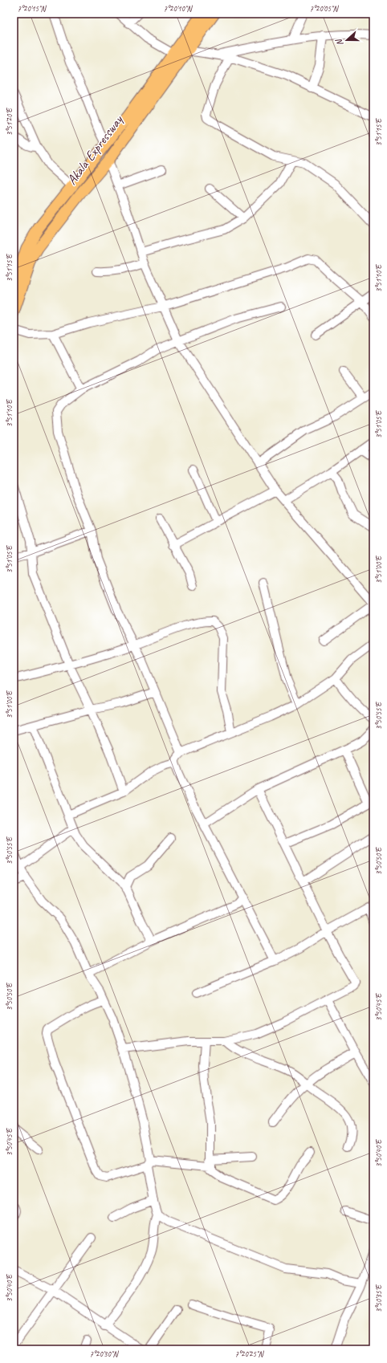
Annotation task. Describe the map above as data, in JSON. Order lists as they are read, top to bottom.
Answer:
{
  "streets": {
    "main road": ["Akala Expressway"]
  },
  "north": "left",
  "coordinates": [
    "7°20'15\"N",
    "7°20'10\"N",
    "7°20'05\"N",
    "3°51'20\"E",
    "3°51'15\"E",
    "3°51'10\"E",
    "3°51'05\"E",
    "3°51'00\"E",
    "3°50'55\"E",
    "3°50'50\"E",
    "3°50'45\"E",
    "3°50'40\"E",
    "3°50'35\"E",
    "7°20'30\"N",
    "7°20'25\"N"
  ]
}
